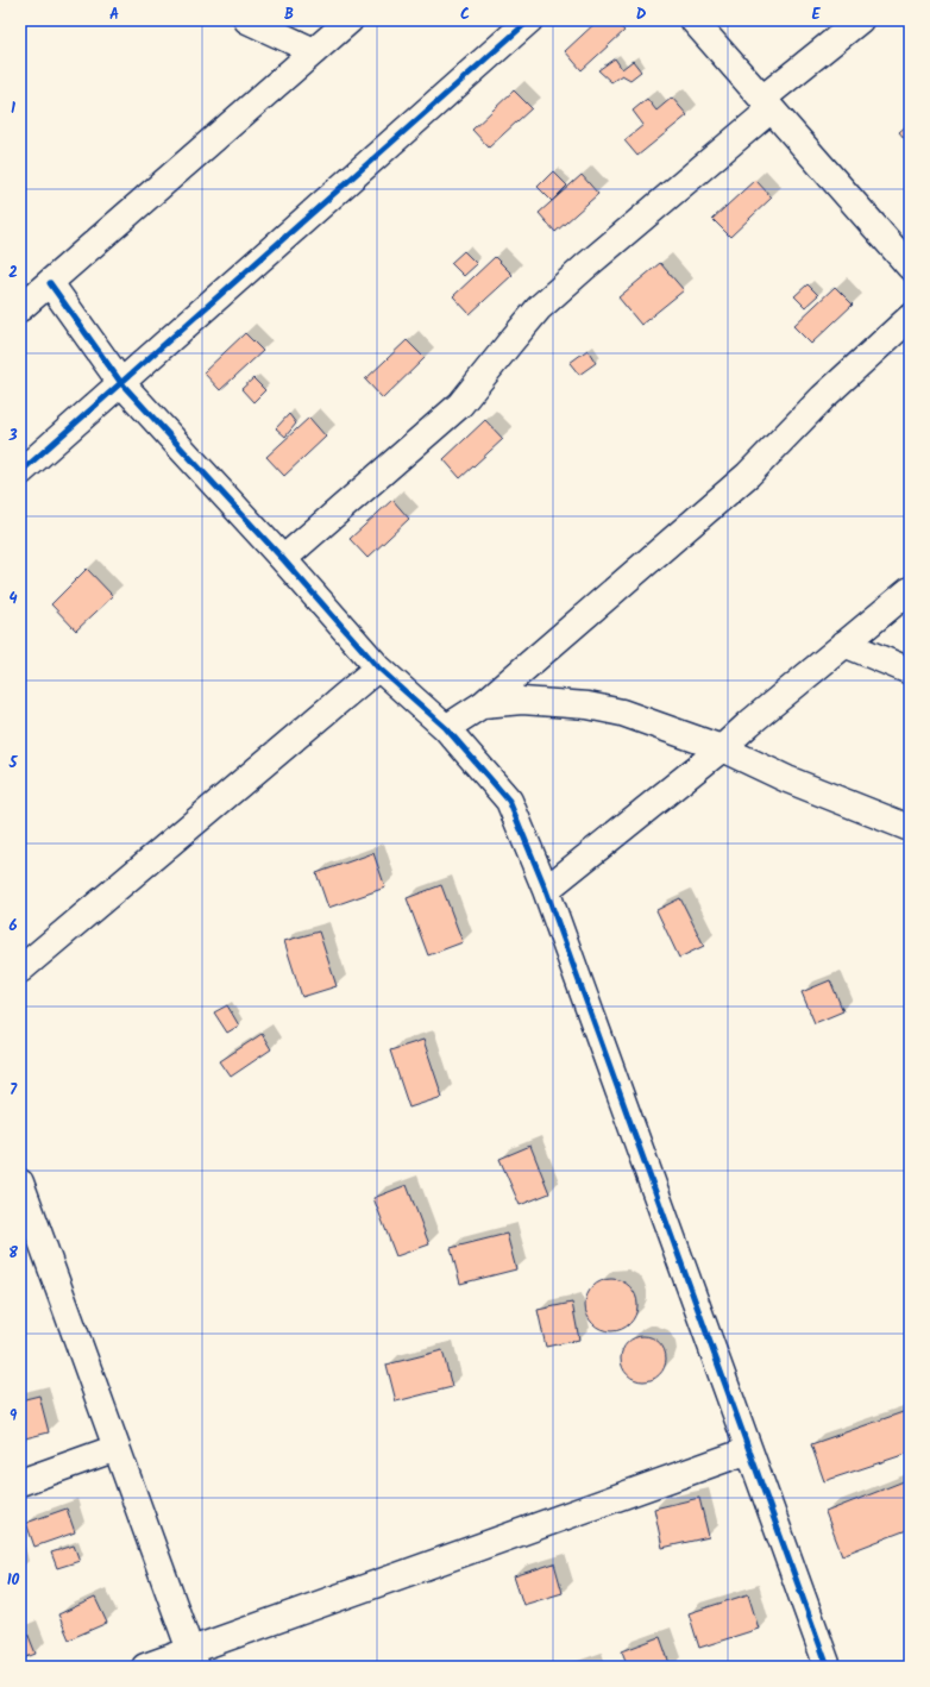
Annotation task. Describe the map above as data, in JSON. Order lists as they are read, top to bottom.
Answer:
{
  "grid": {
    "columns": [
      "A",
      "B",
      "C",
      "D",
      "E"
    ],
    "rows": [
      "1",
      "2",
      "3",
      "4",
      "5",
      "6",
      "7",
      "8",
      "9",
      "10"
    ]
  }
}
